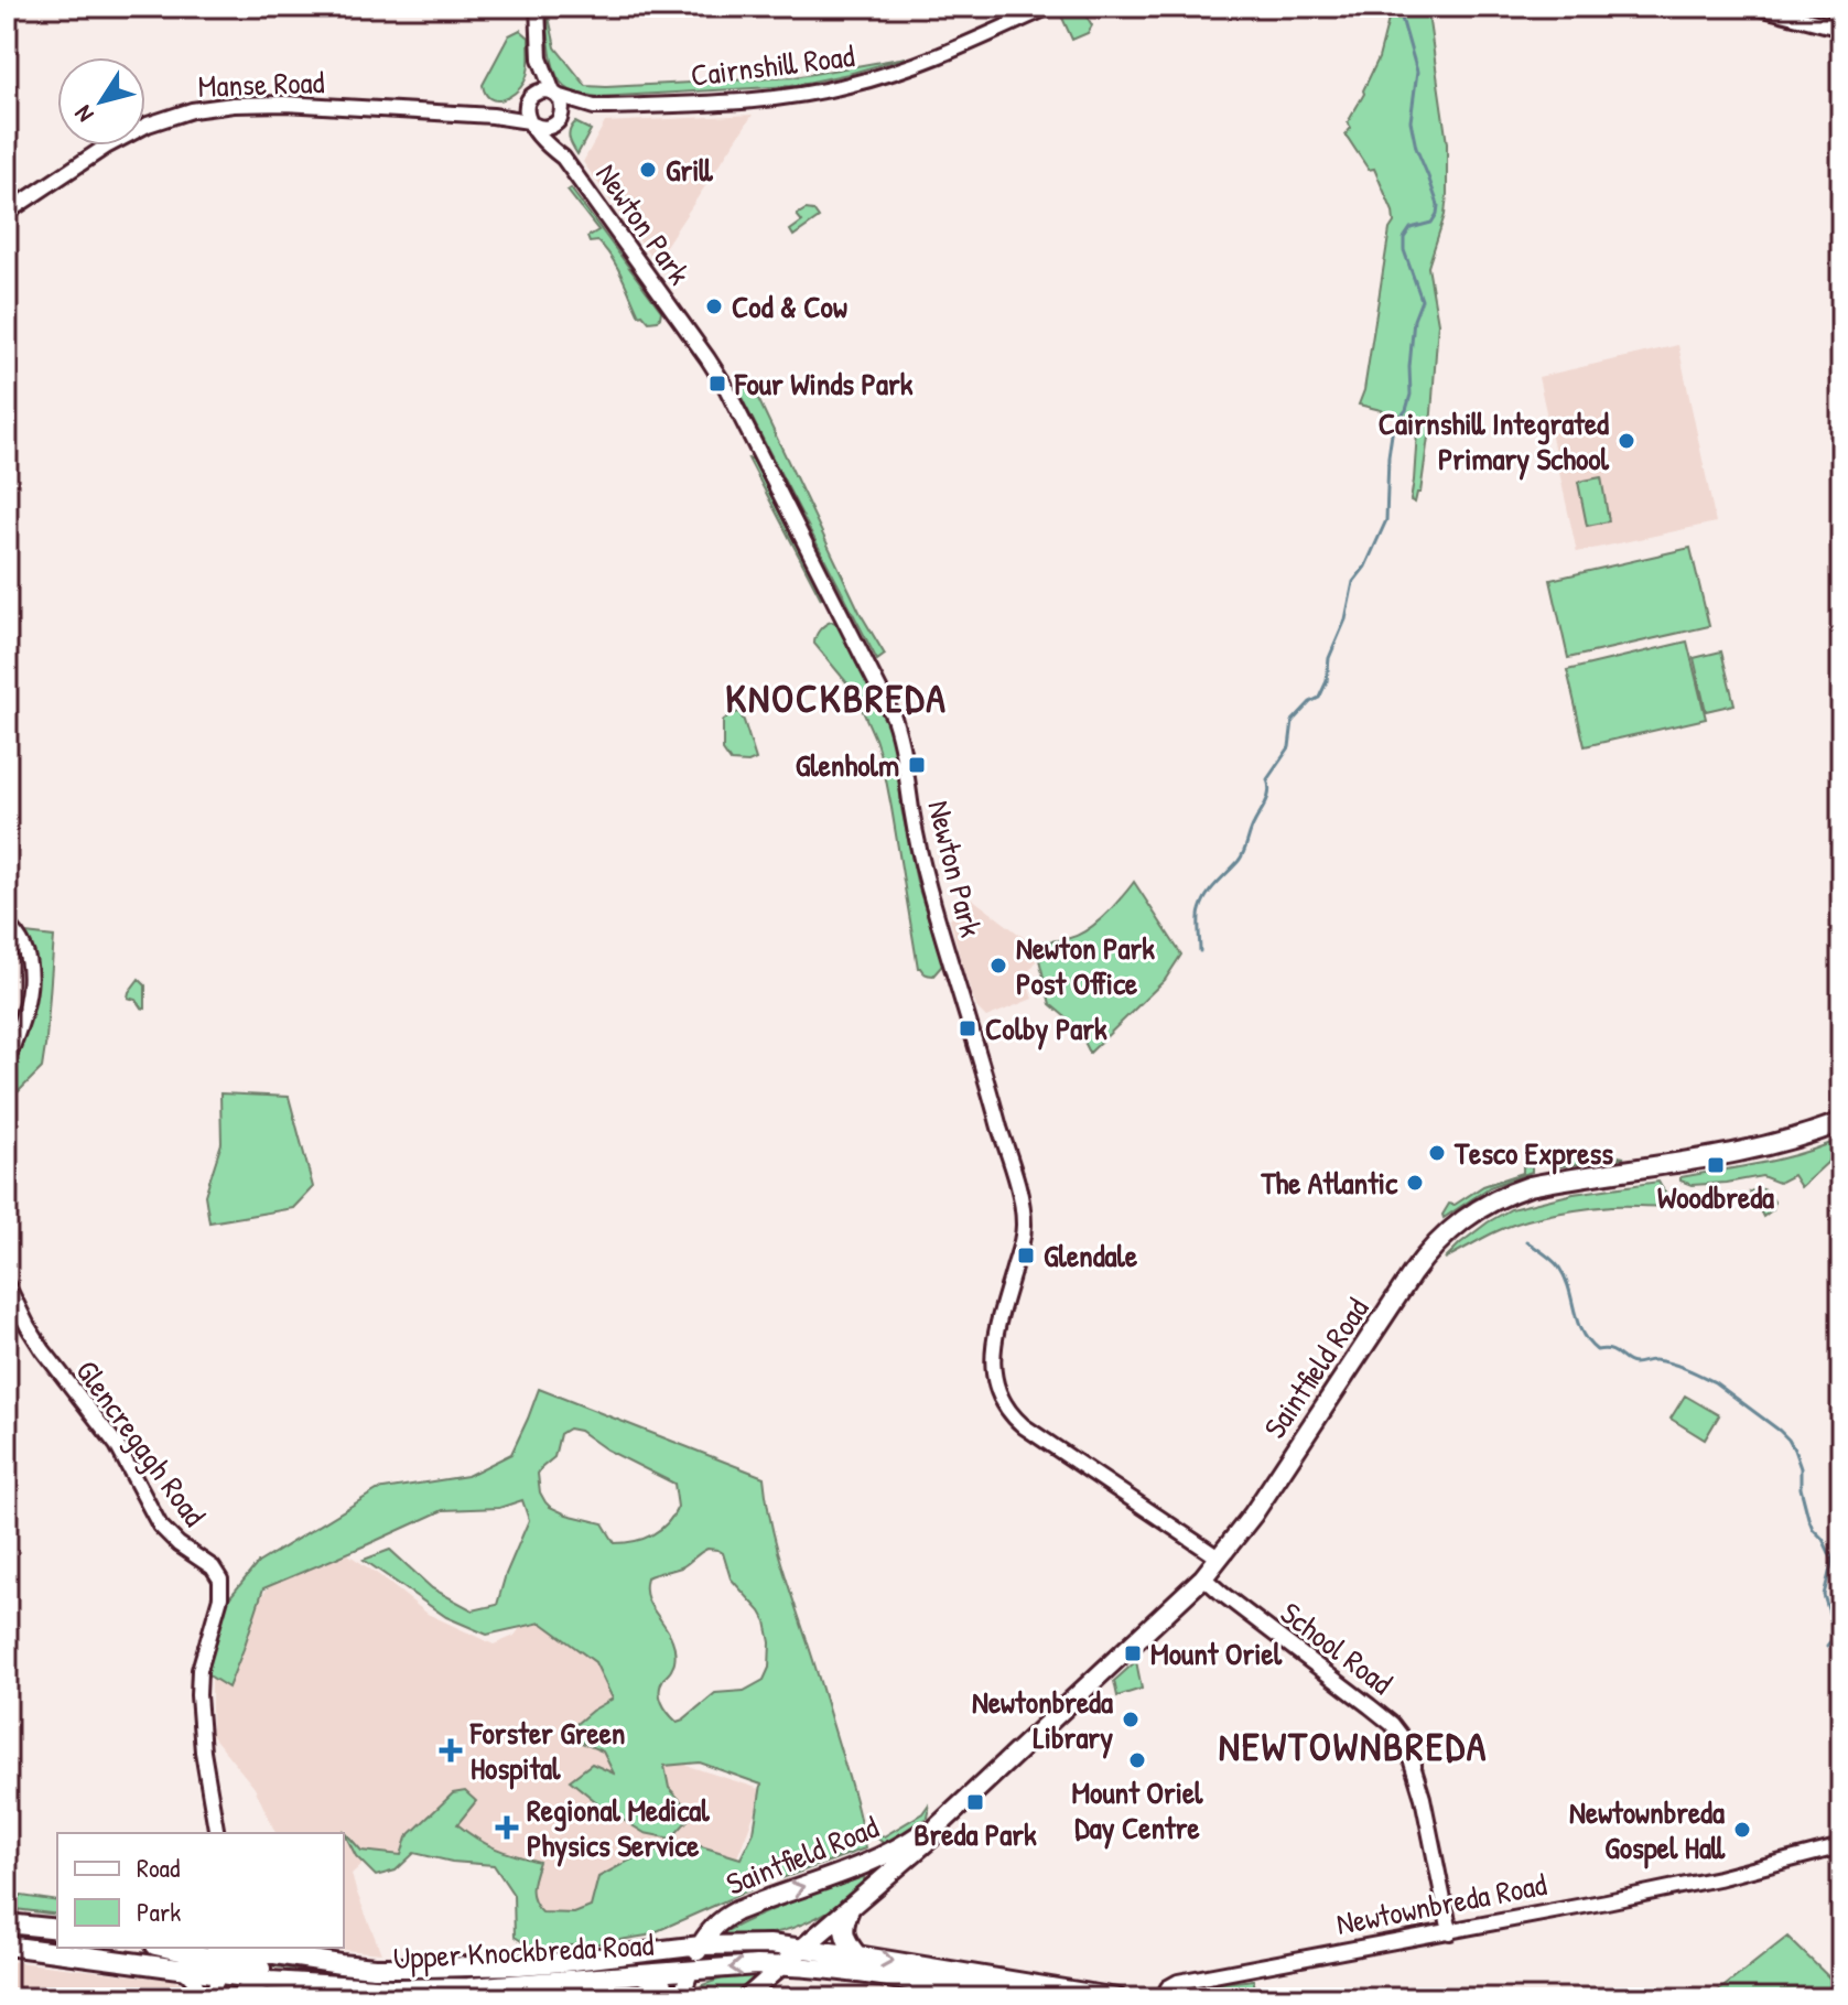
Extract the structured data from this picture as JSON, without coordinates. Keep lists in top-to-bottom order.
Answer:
{
  "streets": {
    "highway": ["Saintfield Road", "Upper Knockbreda Road"],
    "street": [
      "Cairnshill Road",
      "Manse Road",
      "Newton Park",
      "Glencregagh Road",
      "School Road",
      "Newtownbreda Road"
    ]
  },
  "crossings": [
    ["Cairnshill Road", "Manse Road"],
    ["Cairnshill Road", "Newton Park"],
    ["Manse Road", "Newton Park"],
    ["Newton Park", "Saintfield Road"],
    ["Saintfield Road", "School Road"],
    ["Saintfield Road", "Upper Knockbreda Road"],
    ["School Road", "Newtownbreda Road"]
  ],
  "districts": ["KNOCKBREDA", "NEWTOWNBREDA"],
  "places": {
    "other": [
      "Grill",
      "Cod & Cow",
      "Cairnshill Integrated Primary School",
      "Newton Park Post Office",
      "Tesco Express",
      "The Atlantic",
      "Newtonbreda Library",
      "Mount Oriel Day Centre",
      "Newtownbreda Gospel Hall"
    ],
    "transit": [
      "Four Winds Park",
      "Glenholm",
      "Colby Park",
      "Woodbreda",
      "Glendale",
      "Mount Oriel",
      "Breda Park"
    ],
    "health": ["Forster Green Hospital", "Regional Medical Physics Service"]
  },
  "legend": ["Road", "Park"],
  "north": "bottom left"
}
